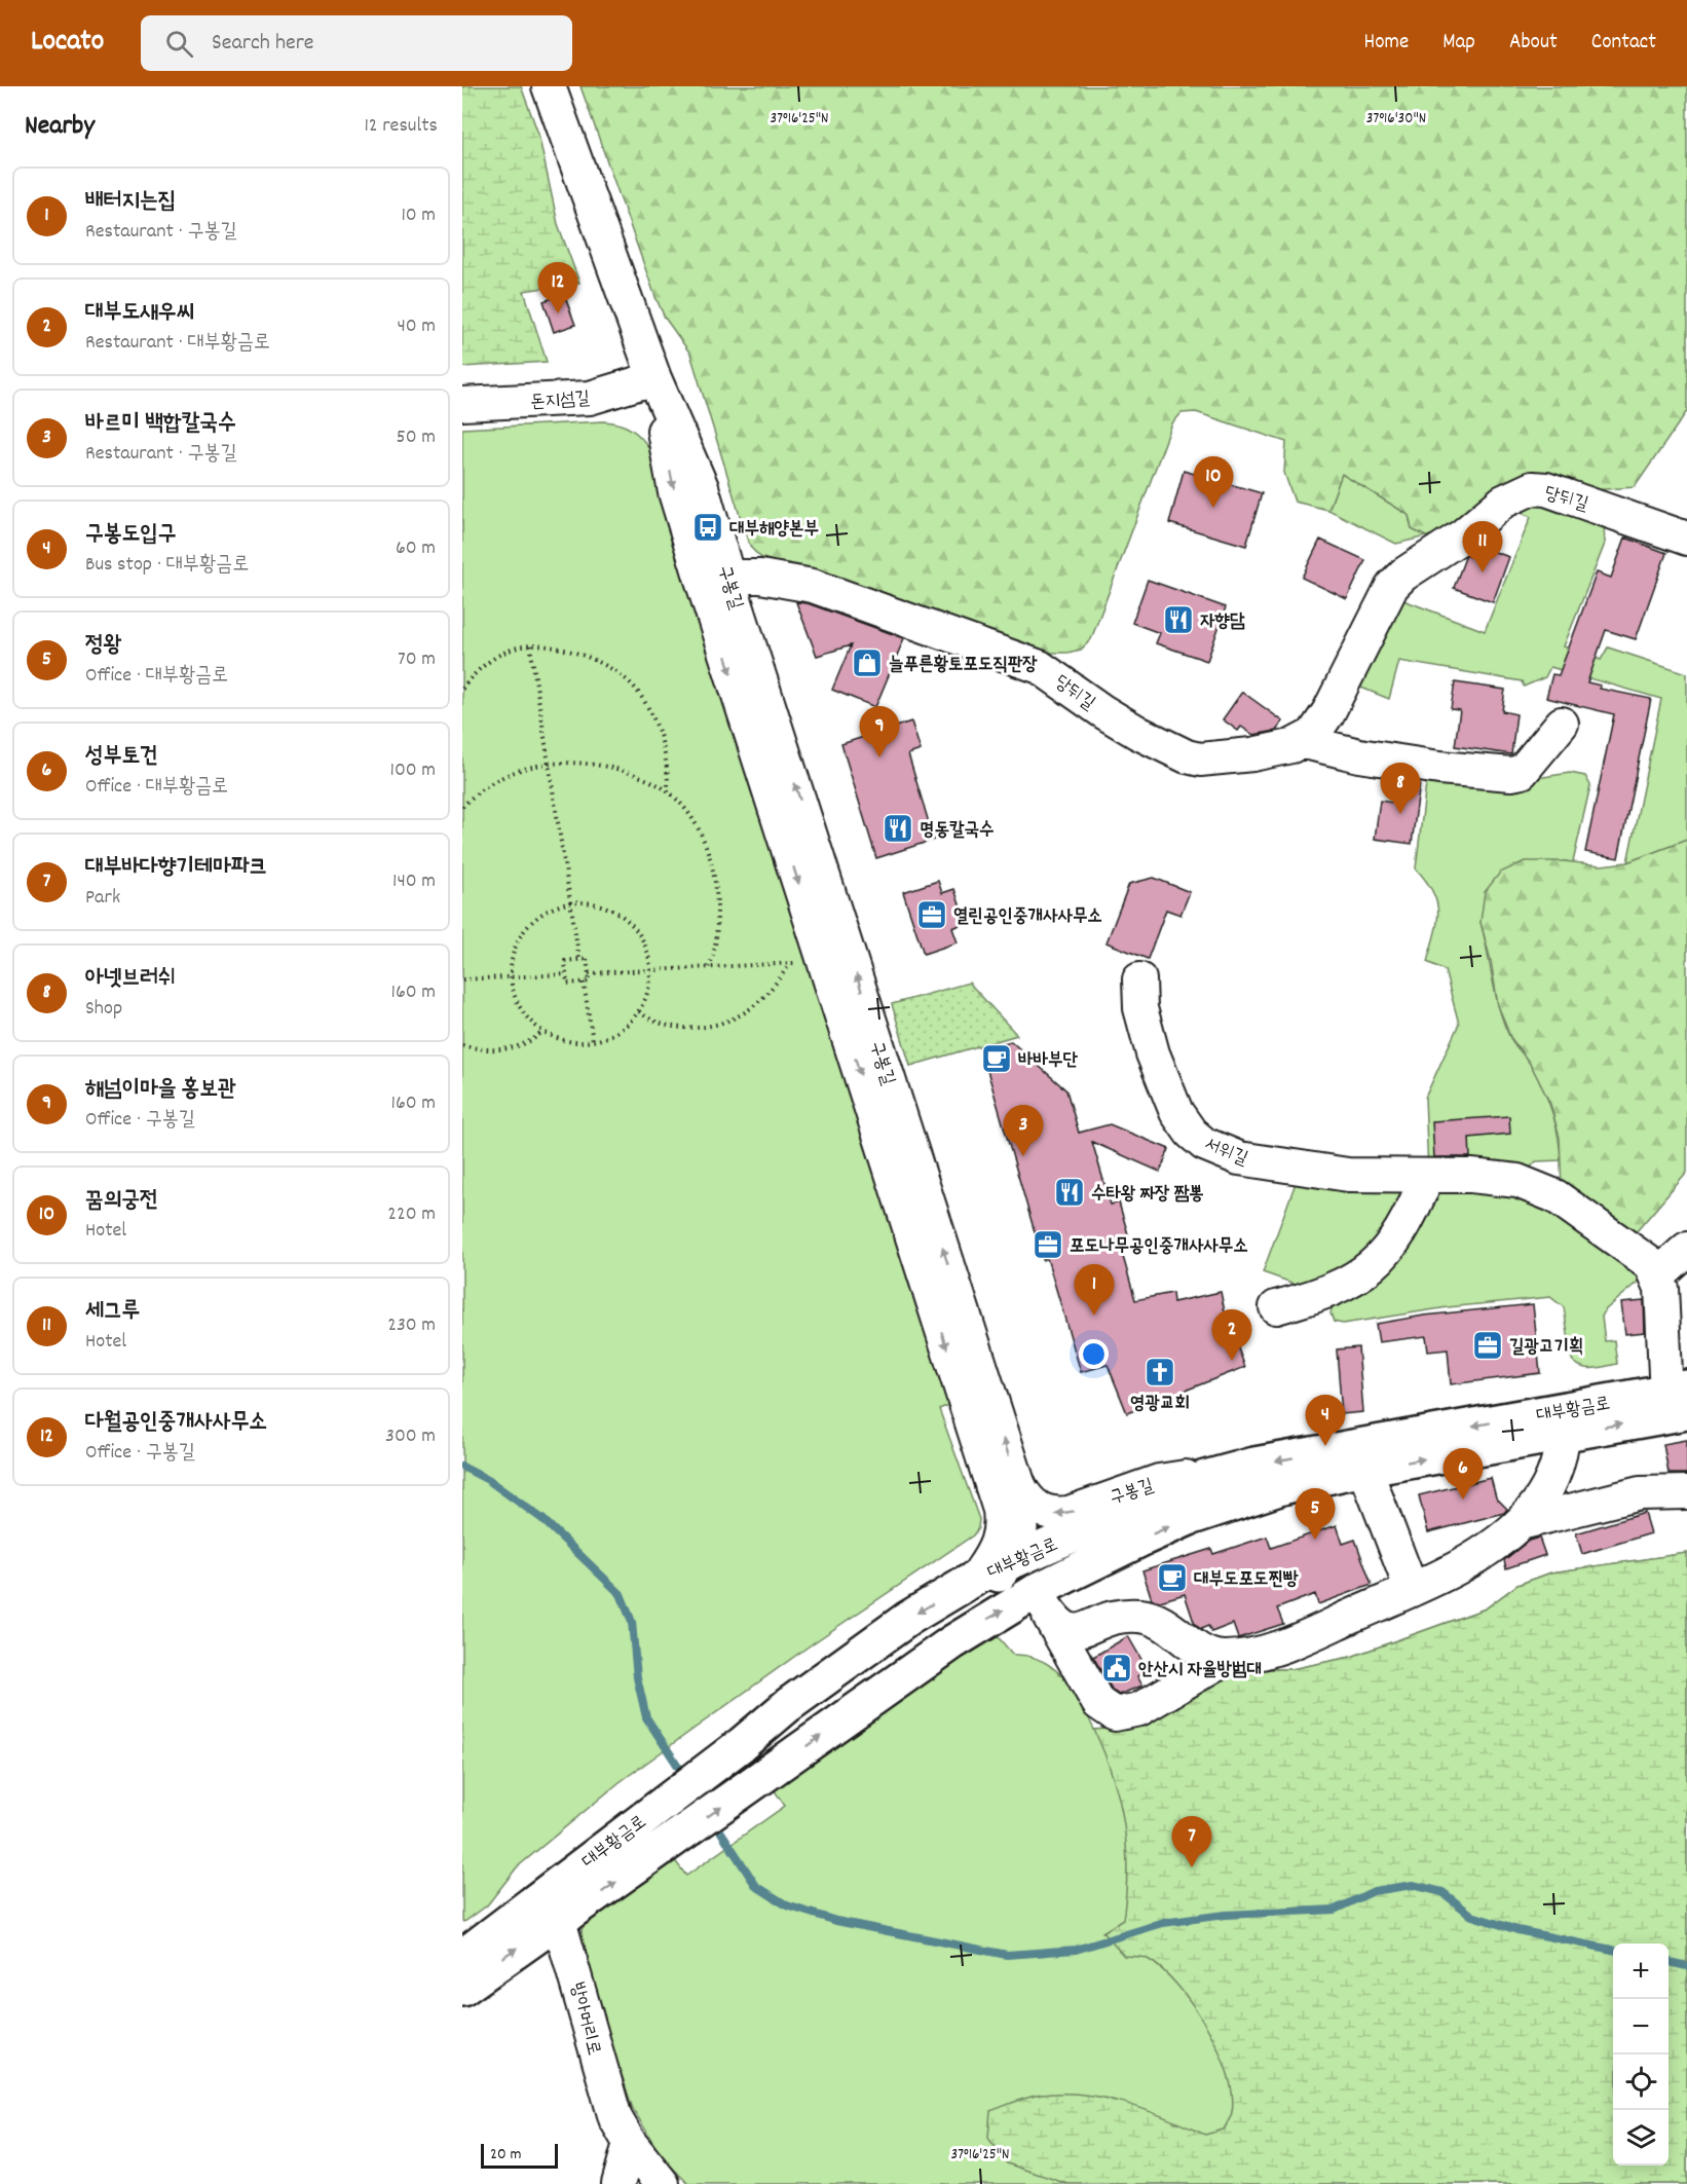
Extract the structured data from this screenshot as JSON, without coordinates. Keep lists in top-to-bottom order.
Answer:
{
  "streets": {
    "main road": ["대부황금로"],
    "street": [
      "돈지섬길",
      "당뒤길",
      "구봉길",
      "서위길",
      "방아머리로"
    ]
  },
  "crossings": [
    ["돈지섬길", "구봉길"],
    ["당뒤길", "구봉길"],
    ["구봉길", "대부황금로"],
    ["대부황금로", "방아머리로"]
  ],
  "places": {
    "bus stop": ["대부해양본부"],
    "restaurant": ["자향담", "명동칼국수", "수타왕 짜장 짬뽕"],
    "shop": ["늘푸른황토포도직판장"],
    "office": ["열린공인중개사사무소", "포도나무공인중개사사무소", "길광고기획"],
    "cafe": ["바바부단", "대부도포도찐빵"],
    "church": ["영광교회"],
    "public building": ["안산시 자율방범대"]
  },
  "scale_bar": "20 m",
  "page": {
    "header": "Locato",
    "search": "Search here",
    "nav": [
      "Home",
      "Map",
      "About",
      "Contact"
    ],
    "heading": ["Nearby", "12 results"],
    "list": [
      {
        "mark": "1",
        "name": "배터지는집",
        "note": "Restaurant · 구봉길",
        "value": "10 m"
      },
      {
        "mark": "2",
        "name": "대부도새우씨",
        "note": "Restaurant · 대부황금로",
        "value": "40 m"
      },
      {
        "mark": "3",
        "name": "바르미 백합칼국수",
        "note": "Restaurant · 구봉길",
        "value": "50 m"
      },
      {
        "mark": "4",
        "name": "구봉도입구",
        "note": "Bus stop · 대부황금로",
        "value": "60 m"
      },
      {
        "mark": "5",
        "name": "정왕",
        "note": "Office · 대부황금로",
        "value": "70 m"
      },
      {
        "mark": "6",
        "name": "성부토건",
        "note": "Office · 대부황금로",
        "value": "100 m"
      },
      {
        "mark": "7",
        "name": "대부바다향기테마파크",
        "note": "Park",
        "value": "140 m"
      },
      {
        "mark": "8",
        "name": "아넷브러쉬",
        "note": "Shop",
        "value": "160 m"
      },
      {
        "mark": "9",
        "name": "해넘이마을 홍보관",
        "note": "Office · 구봉길",
        "value": "160 m"
      },
      {
        "mark": "10",
        "name": "꿈의궁전",
        "note": "Hotel",
        "value": "220 m"
      },
      {
        "mark": "11",
        "name": "세그루",
        "note": "Hotel",
        "value": "230 m"
      },
      {
        "mark": "12",
        "name": "다월공인중개사사무소",
        "note": "Office · 구봉길",
        "value": "300 m"
      }
    ],
    "pins": [
      "12",
      "10",
      "11",
      "9",
      "8",
      "3",
      "1",
      "2",
      "4",
      "6",
      "5",
      "7"
    ],
    "map_buttons": ["+", "−"],
    "scale": "20 m"
  },
  "coordinates": ["37°16'25\"N", "37°16'30\"N"]
}
